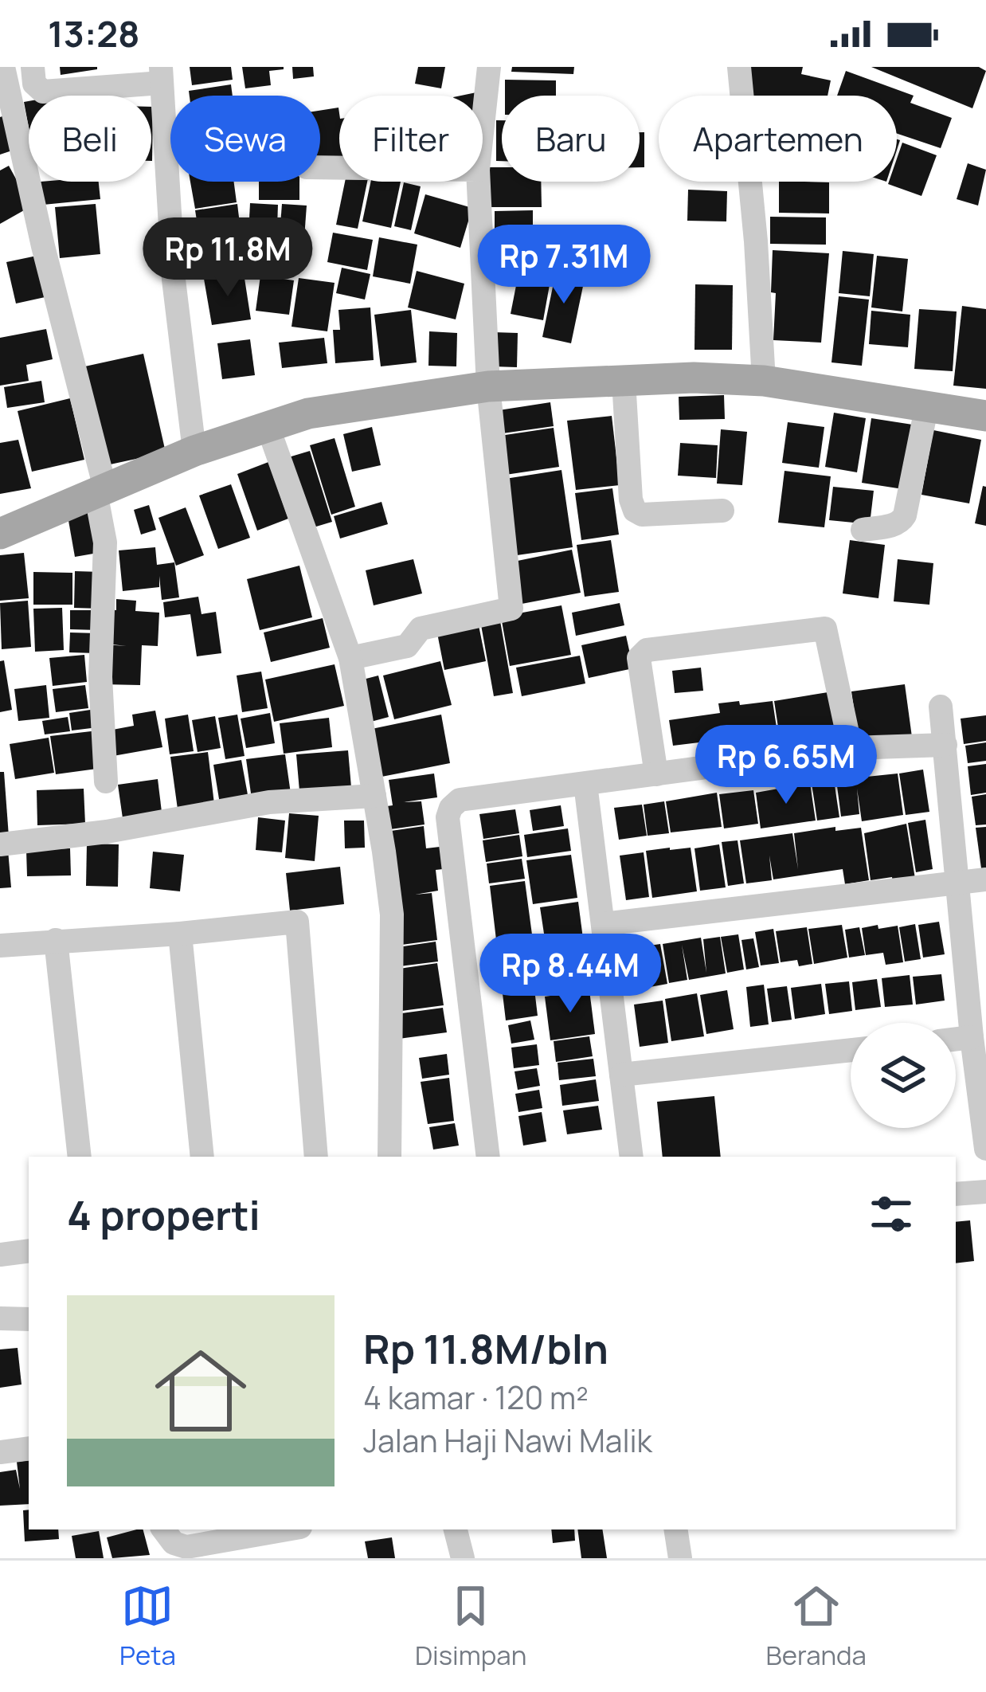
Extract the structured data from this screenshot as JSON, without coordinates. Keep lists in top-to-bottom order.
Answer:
{
  "page": {
    "status": "13:28",
    "chip": [
      "Beli",
      "Sewa",
      "Filter",
      "Baru",
      "Apartemen"
    ],
    "price": [
      "Rp 11.8M",
      "Rp 7.31M",
      "Rp 6.65M",
      "Rp 8.44M"
    ],
    "heading": "4 properti",
    "list": [
      {
        "name": "Rp 11.8M/bln",
        "note": "4 kamar · 120 m² · Jalan Haji Nawi Malik"
      }
    ],
    "tabs": ["Peta", "Disimpan", "Beranda"]
  }
}
